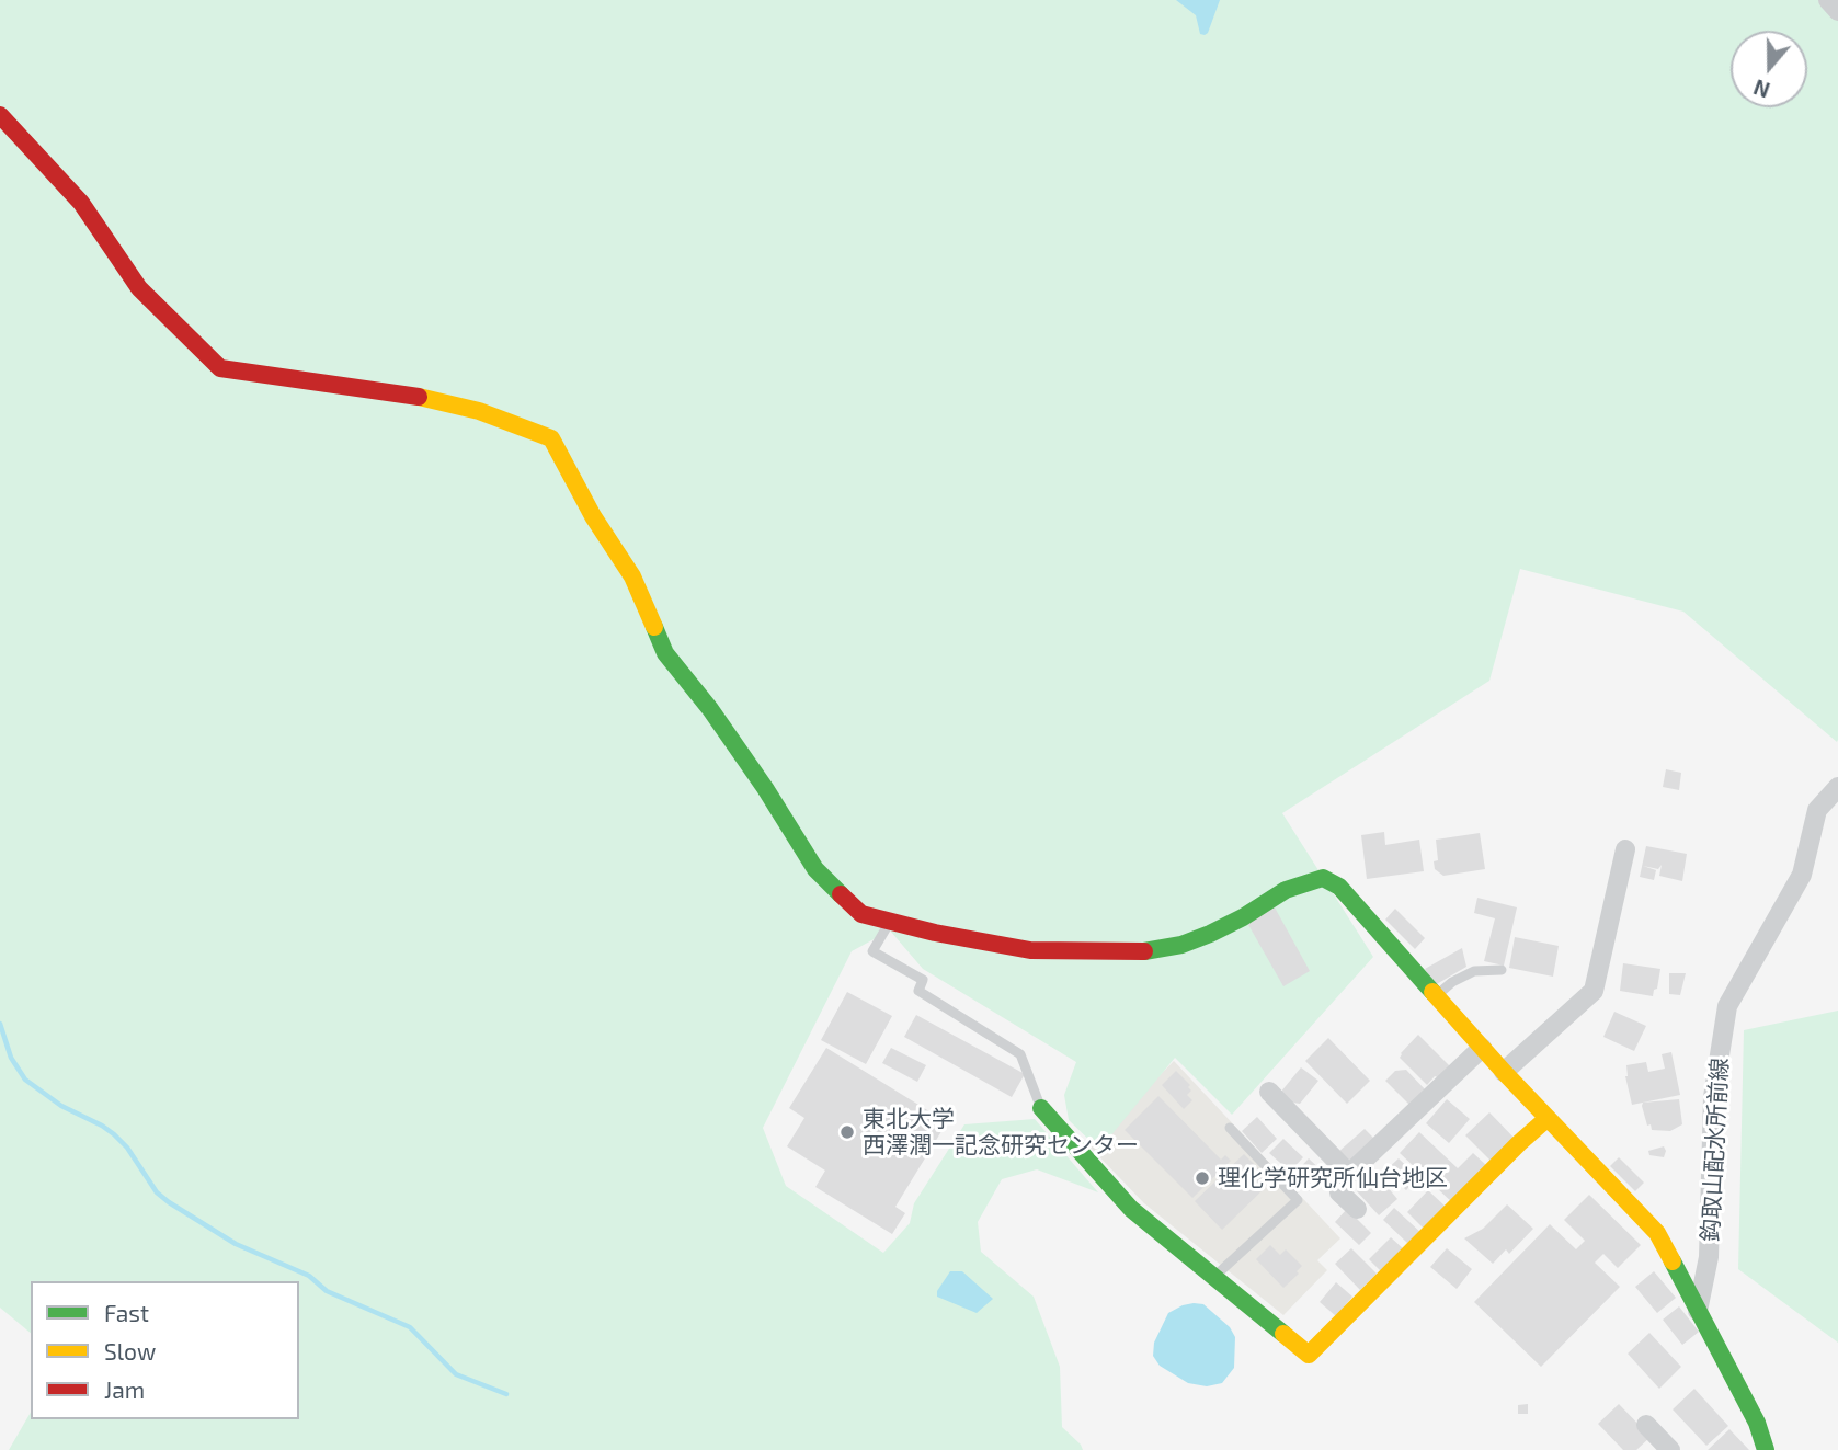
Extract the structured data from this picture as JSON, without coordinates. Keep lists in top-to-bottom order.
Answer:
{
  "streets": {
    "street": ["鈎取山配水所前線"]
  },
  "places": ["東北大学 西澤潤一記念研究センター", "理化学研究所仙台地区"],
  "legend": ["Fast", "Slow", "Jam"],
  "north": "bottom"
}
